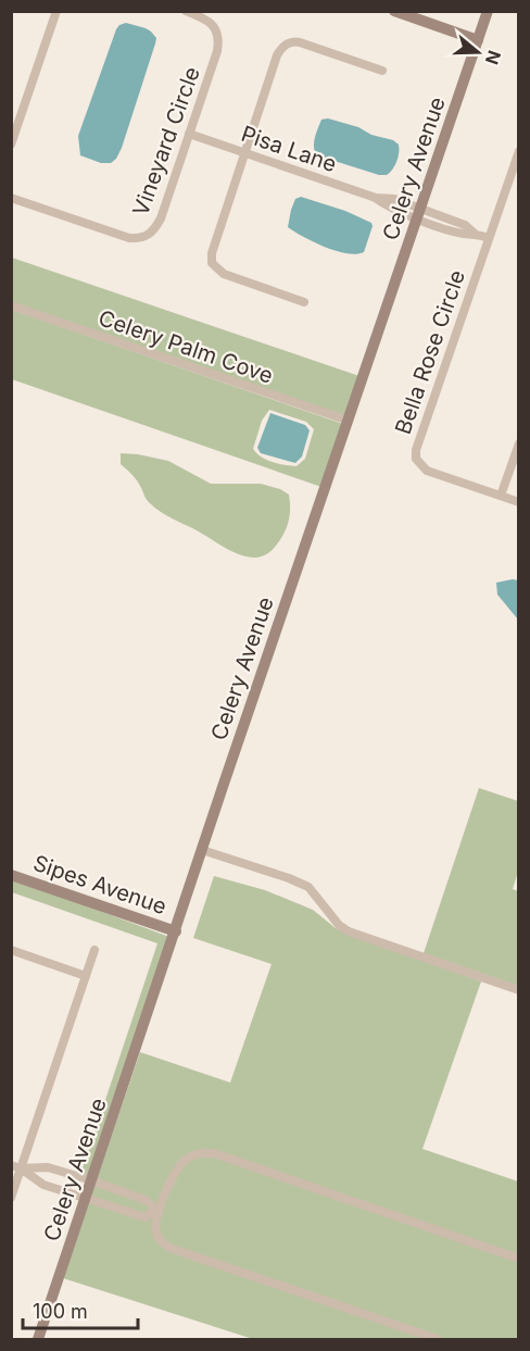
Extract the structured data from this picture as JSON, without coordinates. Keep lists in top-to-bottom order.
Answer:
{
  "streets": {
    "main road": ["Celery Avenue", "Sipes Avenue"],
    "street": [
      "Vineyard Circle",
      "Pisa Lane",
      "Celery Palm Cove",
      "Bella Rose Circle"
    ]
  },
  "crossings": [
    ["Vineyard Circle", "Pisa Lane"],
    ["Pisa Lane", "Celery Avenue"],
    ["Pisa Lane", "Bella Rose Circle"],
    ["Celery Avenue", "Celery Palm Cove"],
    ["Celery Avenue", "Sipes Avenue"]
  ],
  "scale_bar": "100 m",
  "north": "right"
}
